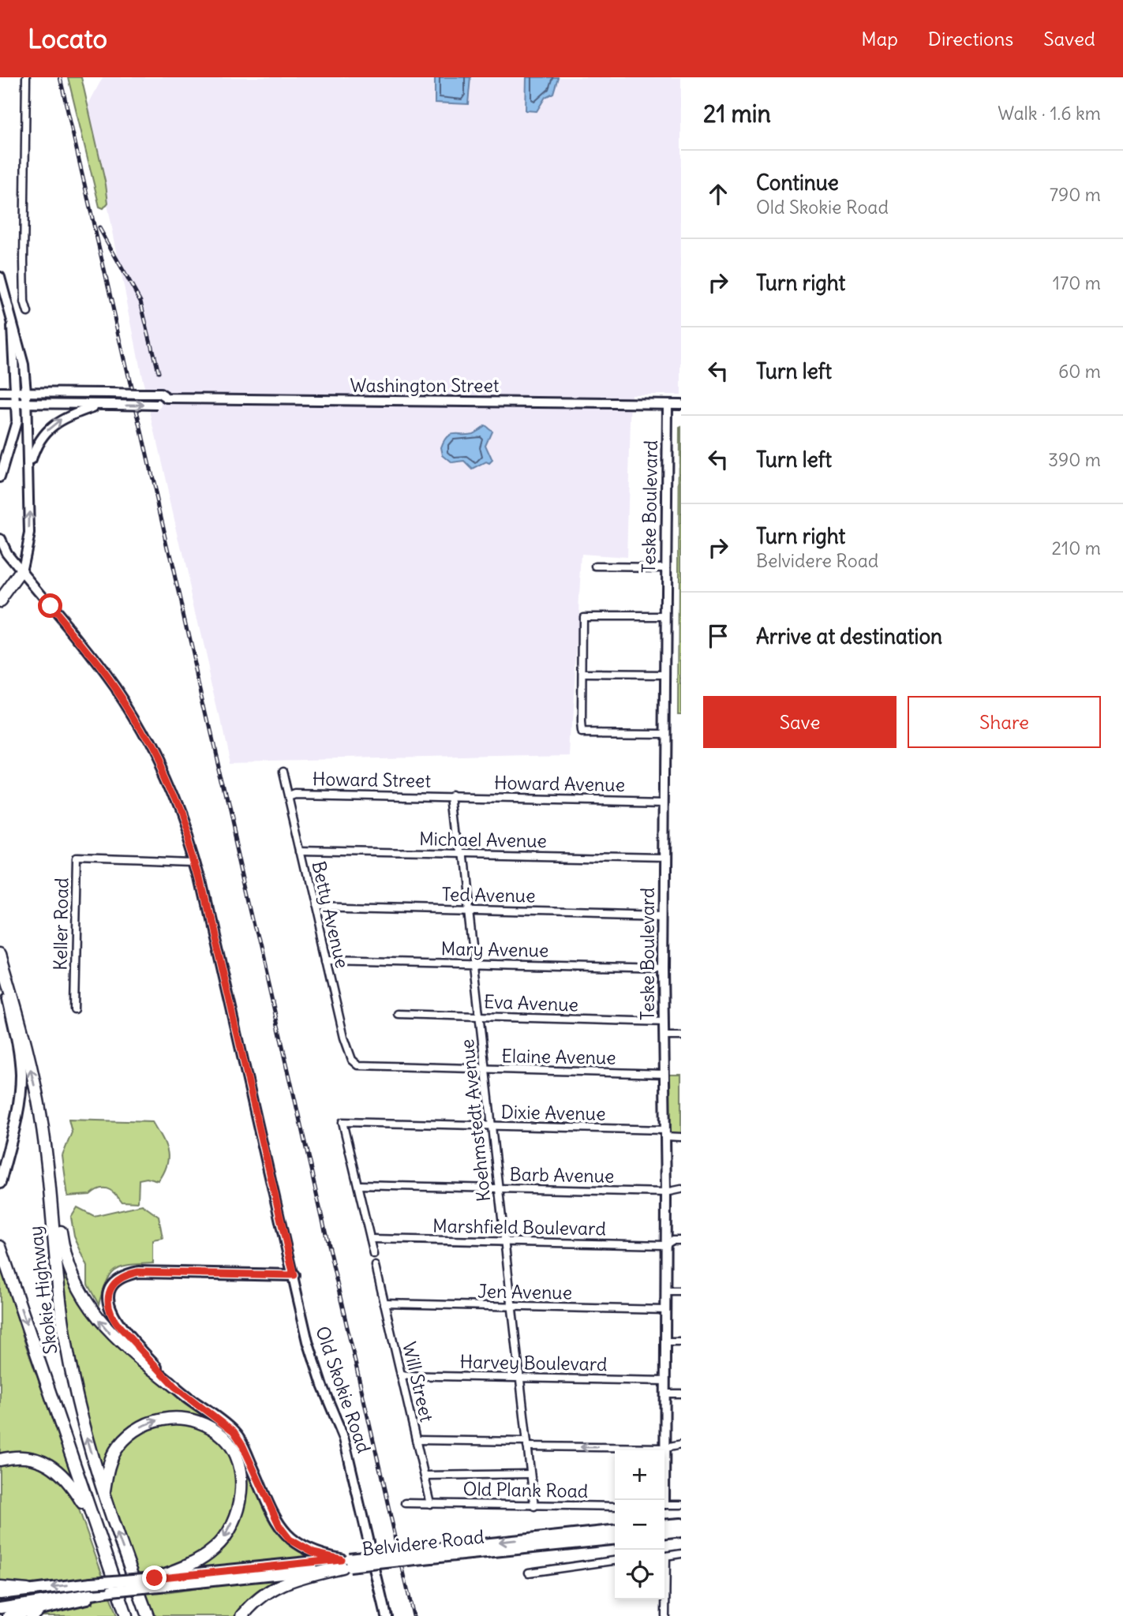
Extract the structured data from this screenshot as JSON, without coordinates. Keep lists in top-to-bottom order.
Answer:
{
  "streets": {
    "highway": ["Skokie Highway"],
    "main road": ["Belvidere Road"],
    "street": [
      "Washington Street",
      "Teske Boulevard",
      "Howard Street",
      "Howard Avenue",
      "Michael Avenue",
      "Ted Avenue",
      "Betty Avenue",
      "Keller Road",
      "Mary Avenue",
      "Eva Avenue",
      "Elaine Avenue",
      "Dixie Avenue",
      "Koehmstedt Avenue",
      "Barb Avenue",
      "Marshfield Boulevard",
      "Jen Avenue",
      "Harvey Boulevard",
      "Will Street",
      "Old Skokie Road",
      "Old Plank Road"
    ]
  },
  "crossings": [
    ["Washington Street", "Teske Boulevard"],
    ["Teske Boulevard", "Howard Avenue"],
    ["Teske Boulevard", "Michael Avenue"],
    ["Teske Boulevard", "Ted Avenue"],
    ["Teske Boulevard", "Mary Avenue"],
    ["Teske Boulevard", "Eva Avenue"],
    ["Teske Boulevard", "Elaine Avenue"],
    ["Teske Boulevard", "Dixie Avenue"],
    ["Teske Boulevard", "Barb Avenue"],
    ["Teske Boulevard", "Marshfield Boulevard"],
    ["Teske Boulevard", "Jen Avenue"],
    ["Teske Boulevard", "Harvey Boulevard"],
    ["Howard Street", "Howard Avenue"],
    ["Howard Street", "Betty Avenue"],
    ["Howard Street", "Koehmstedt Avenue"],
    ["Howard Avenue", "Koehmstedt Avenue"],
    ["Michael Avenue", "Betty Avenue"],
    ["Michael Avenue", "Koehmstedt Avenue"],
    ["Ted Avenue", "Betty Avenue"],
    ["Ted Avenue", "Koehmstedt Avenue"],
    ["Betty Avenue", "Mary Avenue"],
    ["Betty Avenue", "Elaine Avenue"],
    ["Keller Road", "Old Skokie Road"],
    ["Mary Avenue", "Koehmstedt Avenue"],
    ["Eva Avenue", "Koehmstedt Avenue"],
    ["Elaine Avenue", "Koehmstedt Avenue"],
    ["Dixie Avenue", "Koehmstedt Avenue"],
    ["Dixie Avenue", "Barb Avenue"],
    ["Koehmstedt Avenue", "Barb Avenue"],
    ["Koehmstedt Avenue", "Marshfield Boulevard"],
    ["Koehmstedt Avenue", "Jen Avenue"],
    ["Koehmstedt Avenue", "Harvey Boulevard"],
    ["Koehmstedt Avenue", "Old Plank Road"],
    ["Jen Avenue", "Will Street"],
    ["Harvey Boulevard", "Will Street"],
    ["Will Street", "Old Plank Road"]
  ],
  "page": {
    "header": "Locato",
    "nav": ["Map", "Directions", "Saved"],
    "heading": ["21 min", "Walk · 1.6 km"],
    "list": [
      ["Continue", "Old Skokie Road", "790 m"],
      ["Turn right", "170 m"],
      ["Turn left", "60 m"],
      ["Turn left", "390 m"],
      ["Turn right", "Belvidere Road", "210 m"],
      "Arrive at destination"
    ],
    "buttons": ["Save", "Share"],
    "map_buttons": ["+", "−"]
  }
}
